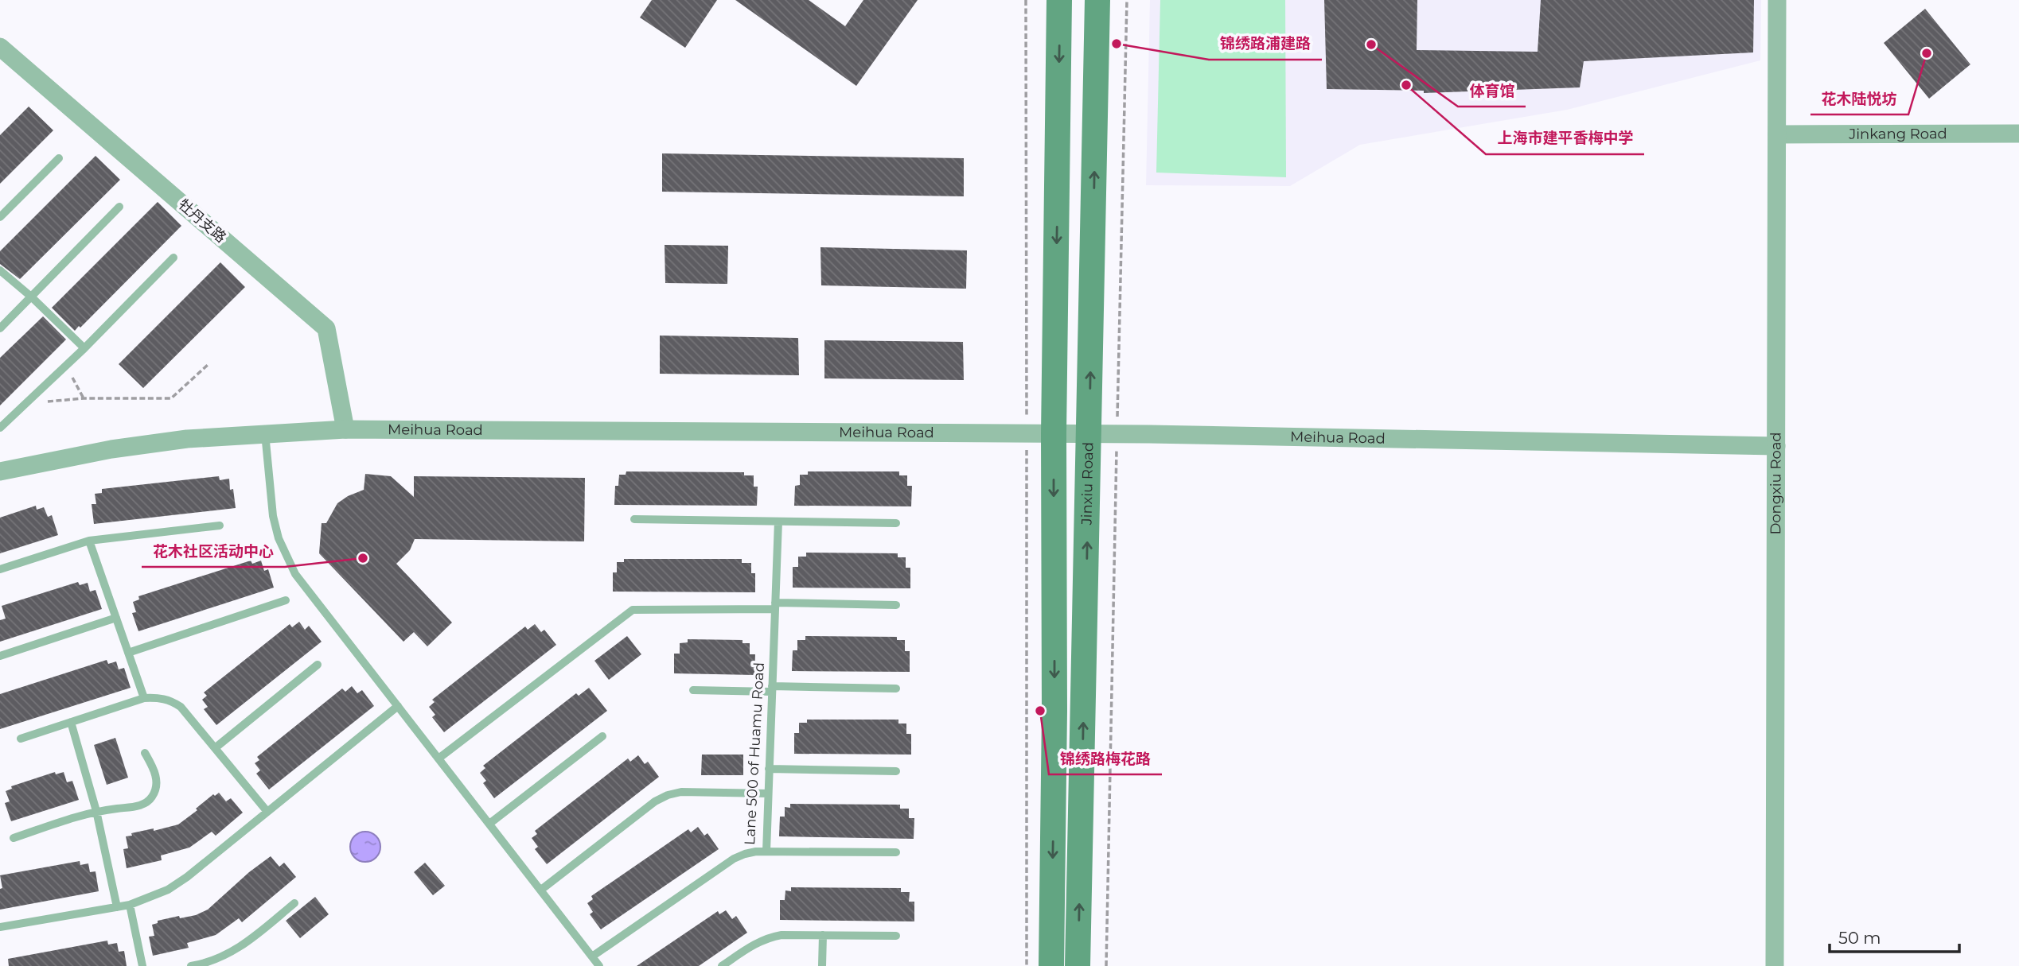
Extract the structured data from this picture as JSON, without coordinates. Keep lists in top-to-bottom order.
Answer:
{
  "streets": {
    "main road": ["Jinxiu Road"],
    "street": [
      "Jinkang Road",
      "牡丹支路",
      "Meihua Road",
      "Dongxiu Road"
    ],
    "lane": ["Lane 500 of Huamu Road"]
  },
  "crossings": [
    ["Jinkang Road", "Dongxiu Road"],
    ["牡丹支路", "Meihua Road"],
    ["Meihua Road", "Jinxiu Road"],
    ["Meihua Road", "Dongxiu Road"]
  ],
  "places": [
    "锦绣路浦建路",
    "体育馆",
    "花木陆悦坊",
    "上海市建平香梅中学",
    "花木社区活动中心",
    "锦绣路梅花路"
  ],
  "scale_bar": "50 m"
}
